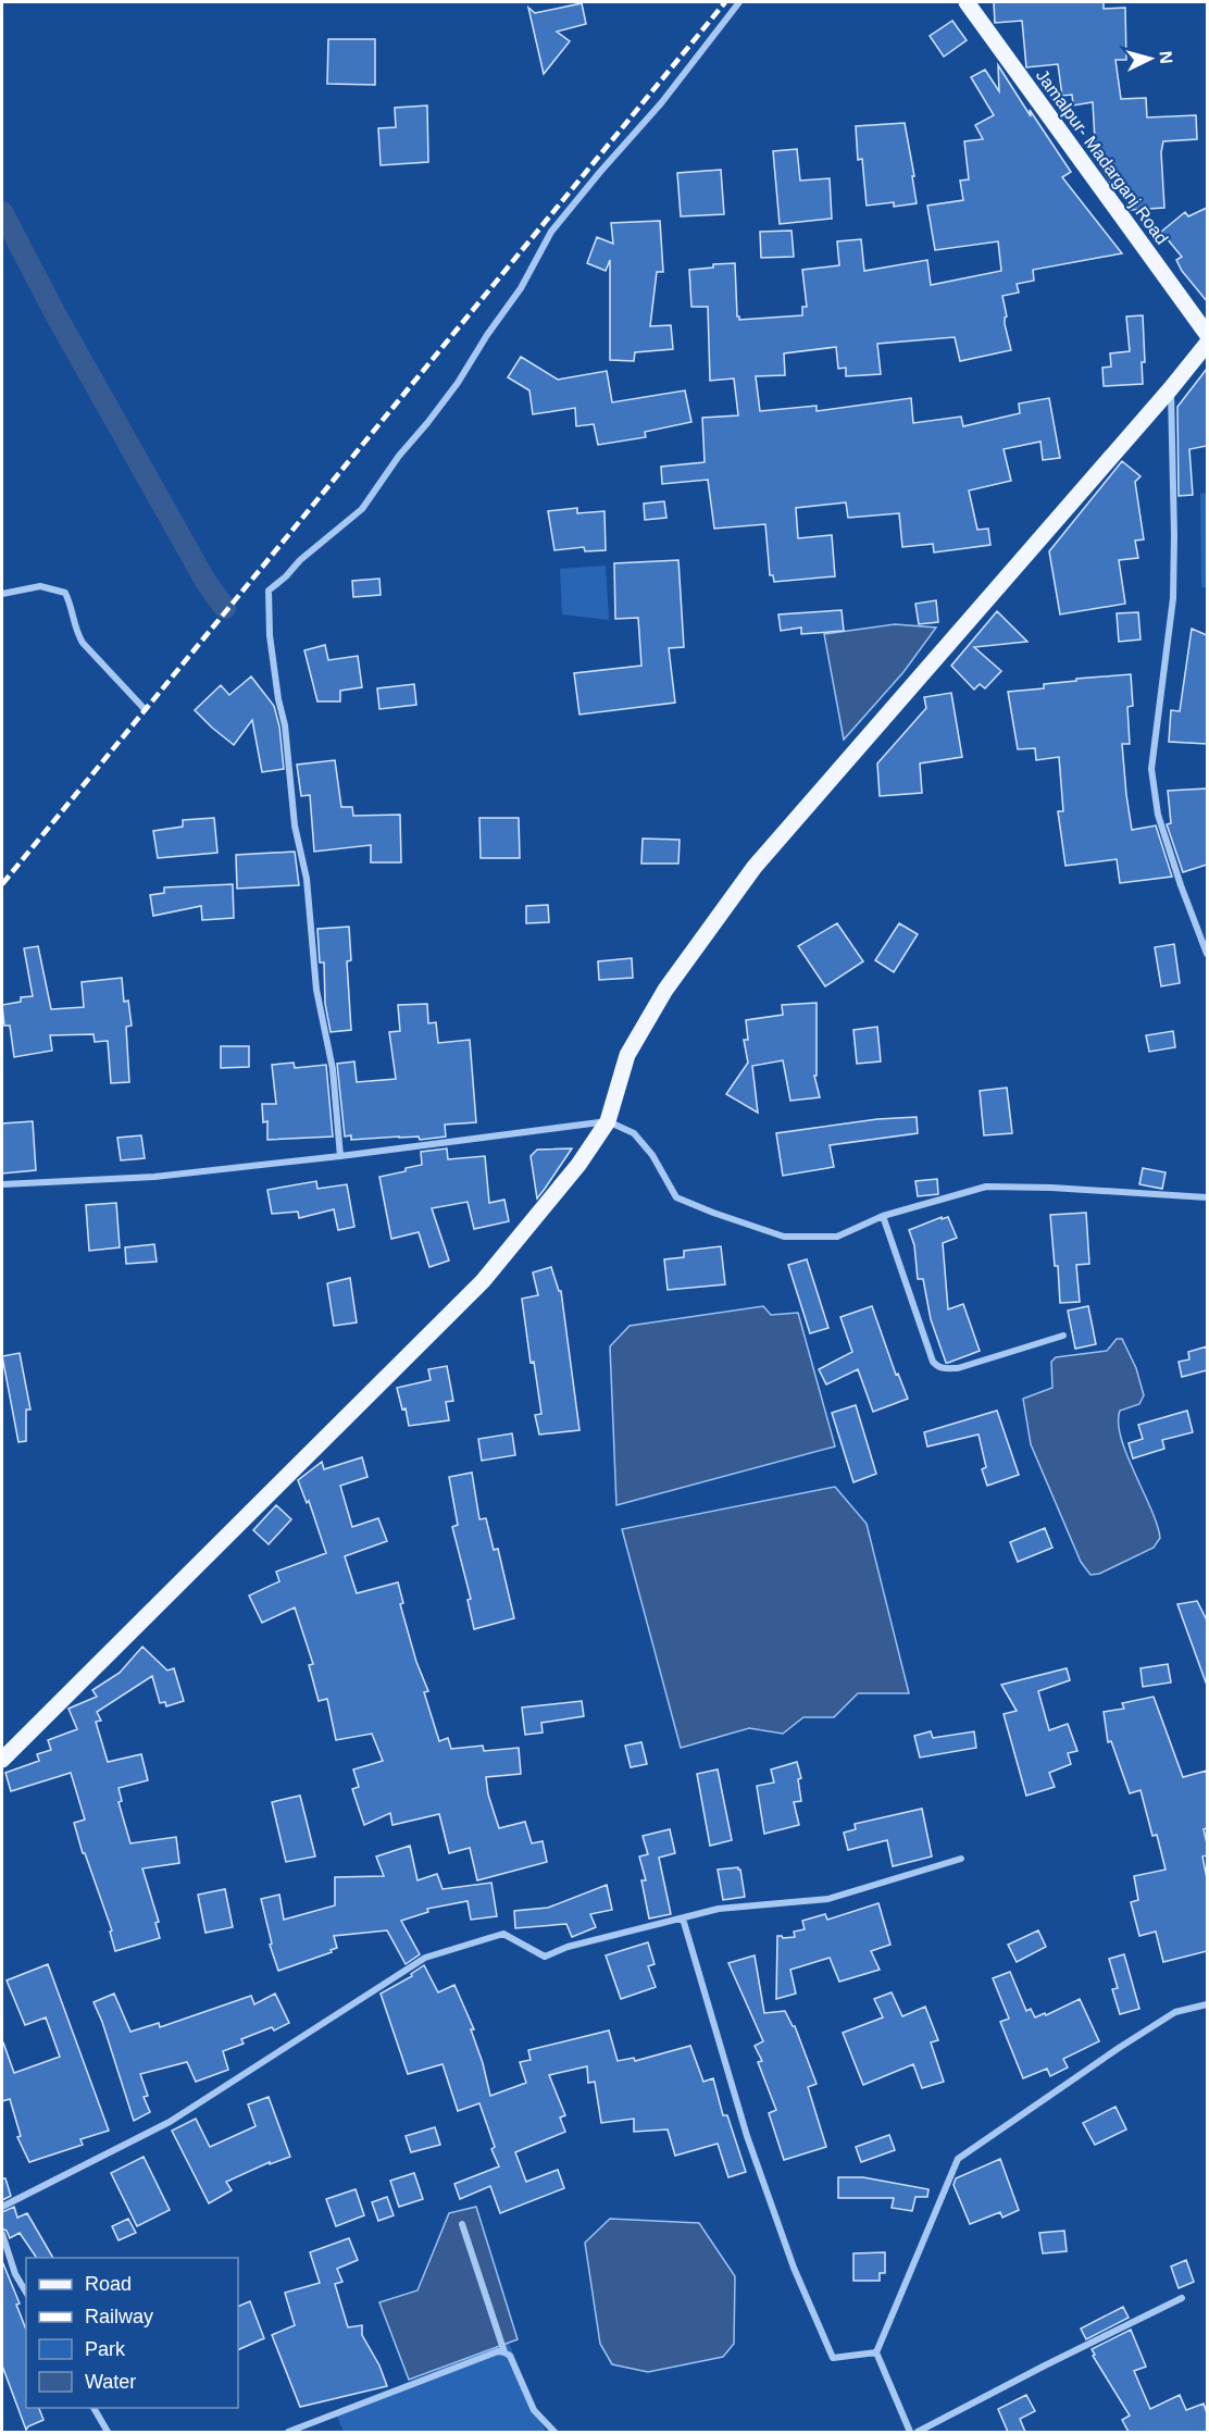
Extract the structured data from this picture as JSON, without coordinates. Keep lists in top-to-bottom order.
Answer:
{
  "streets": {
    "main road": ["Jamalpur- Madarganj Road"]
  },
  "legend": [
    "Road",
    "Railway",
    "Park",
    "Water"
  ],
  "north": "right"
}
